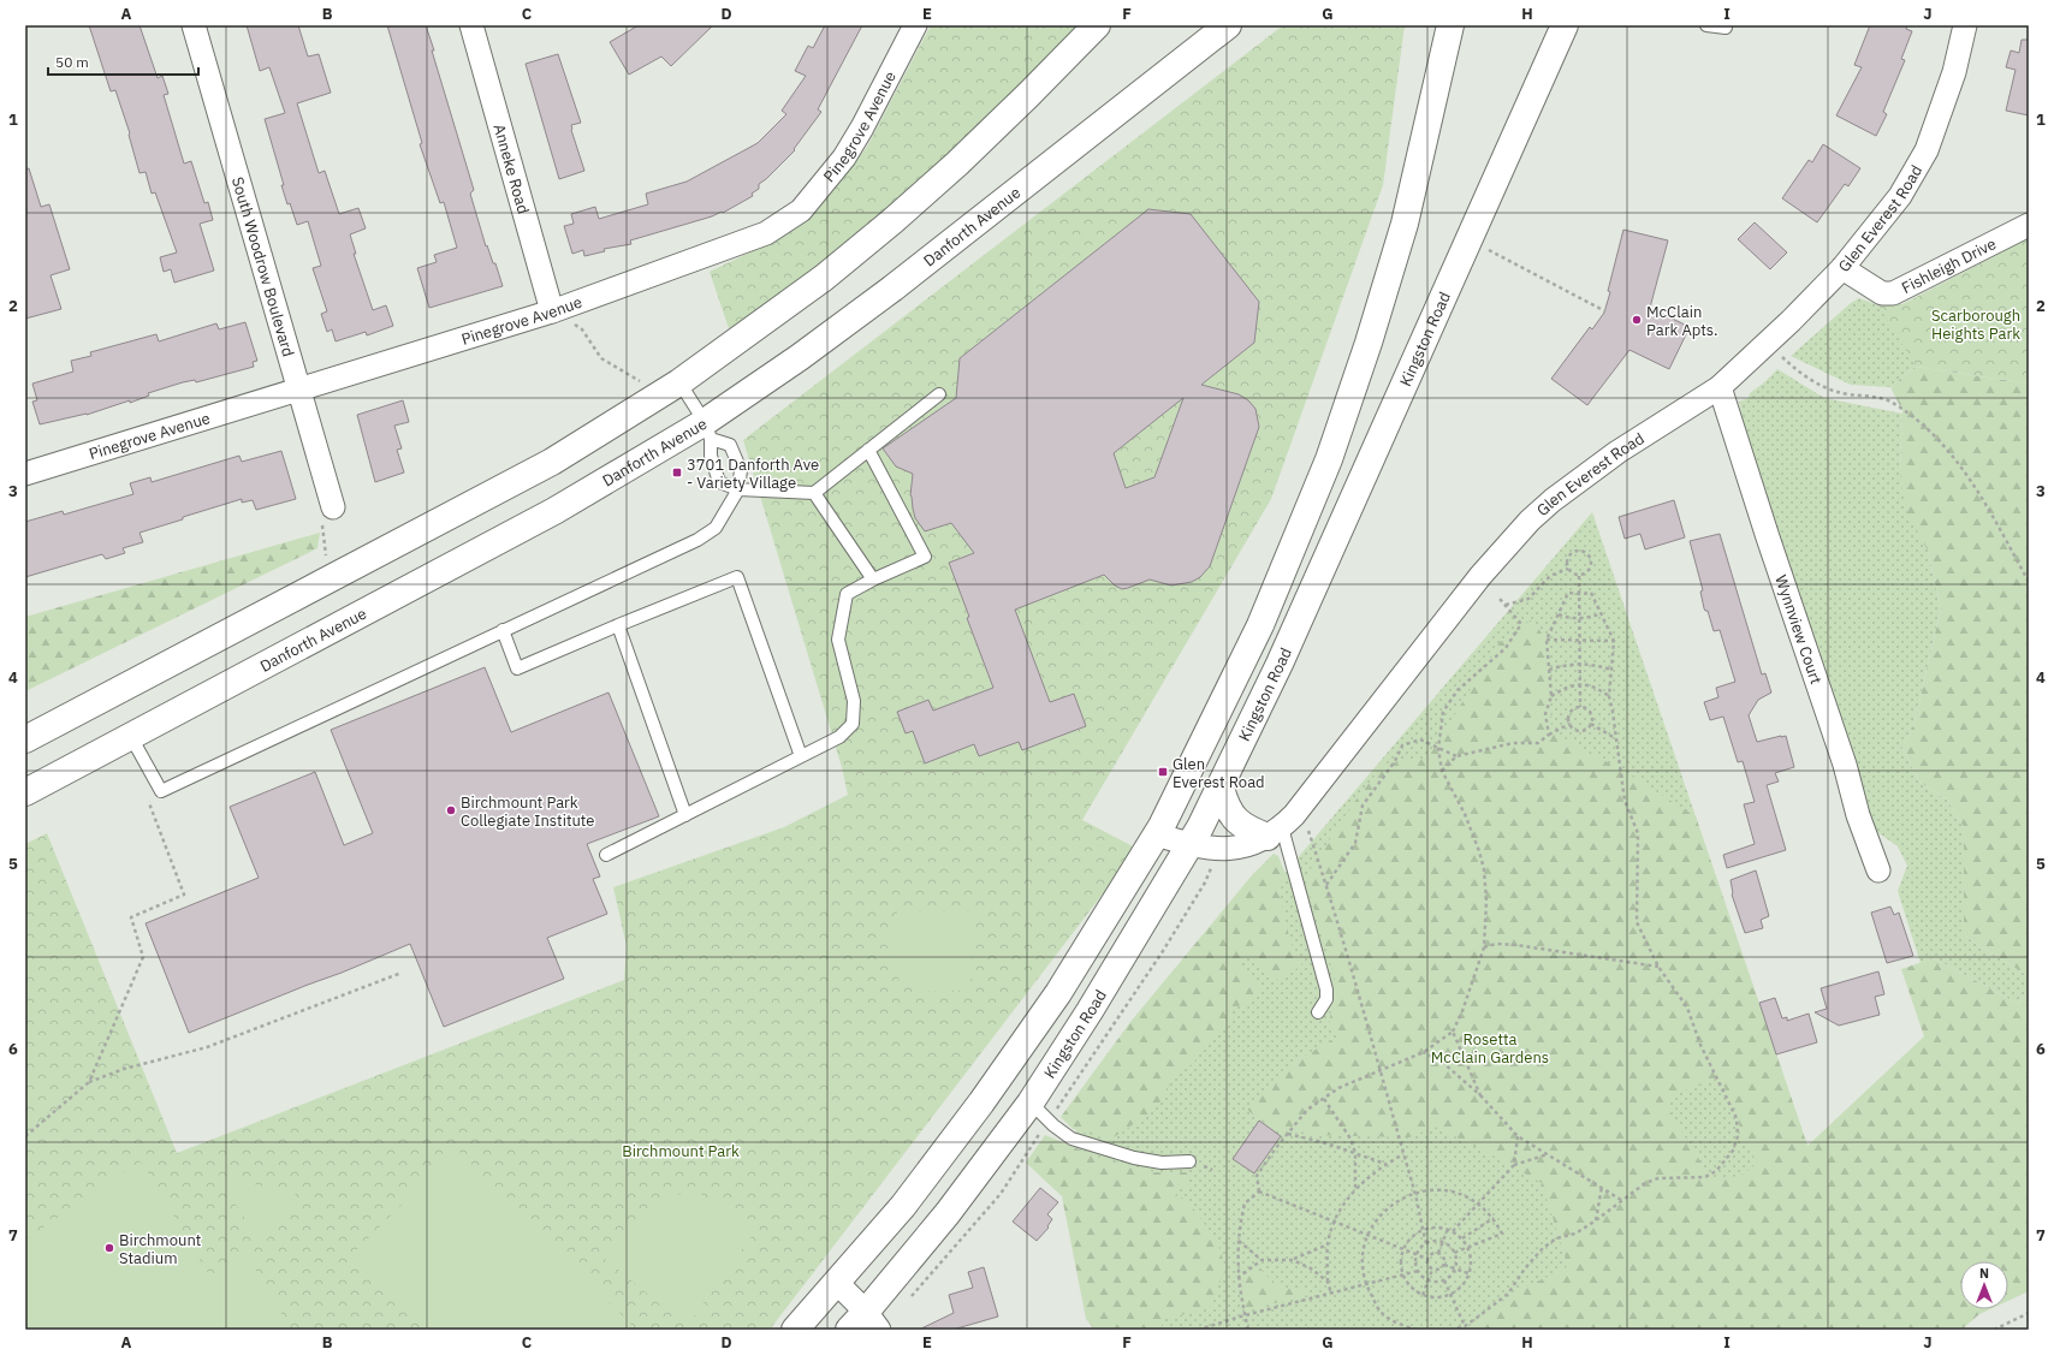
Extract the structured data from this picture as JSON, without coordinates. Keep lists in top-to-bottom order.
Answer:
{
  "streets": {
    "main road": ["Danforth Avenue", "Kingston Road"],
    "street": [
      "Pinegrove Avenue",
      "Anneke Road",
      "Glen Everest Road",
      "South Woodrow Boulevard",
      "Fishleigh Drive",
      "Wynnview Court"
    ]
  },
  "crossings": [
    ["Pinegrove Avenue", "Anneke Road"],
    ["Pinegrove Avenue", "South Woodrow Boulevard"],
    ["Glen Everest Road", "Fishleigh Drive"],
    ["Glen Everest Road", "Kingston Road"],
    ["Glen Everest Road", "Wynnview Court"]
  ],
  "parks": ["Scarborough Heights Park", "Rosetta McClain Gardens", "Birchmount Park"],
  "places": {
    "other": ["McClain Park Apts.", "Birchmount Park Collegiate Institute", "Birchmount Stadium"],
    "transit": ["3701 Danforth Ave - Variety Village", "Glen Everest Road"]
  },
  "scale_bar": "50 m",
  "north": "top",
  "grid": {
    "columns": [
      "A",
      "B",
      "C",
      "D",
      "E",
      "F",
      "G",
      "H",
      "I",
      "J"
    ],
    "rows": [
      "1",
      "2",
      "3",
      "4",
      "5",
      "6",
      "7"
    ]
  }
}
